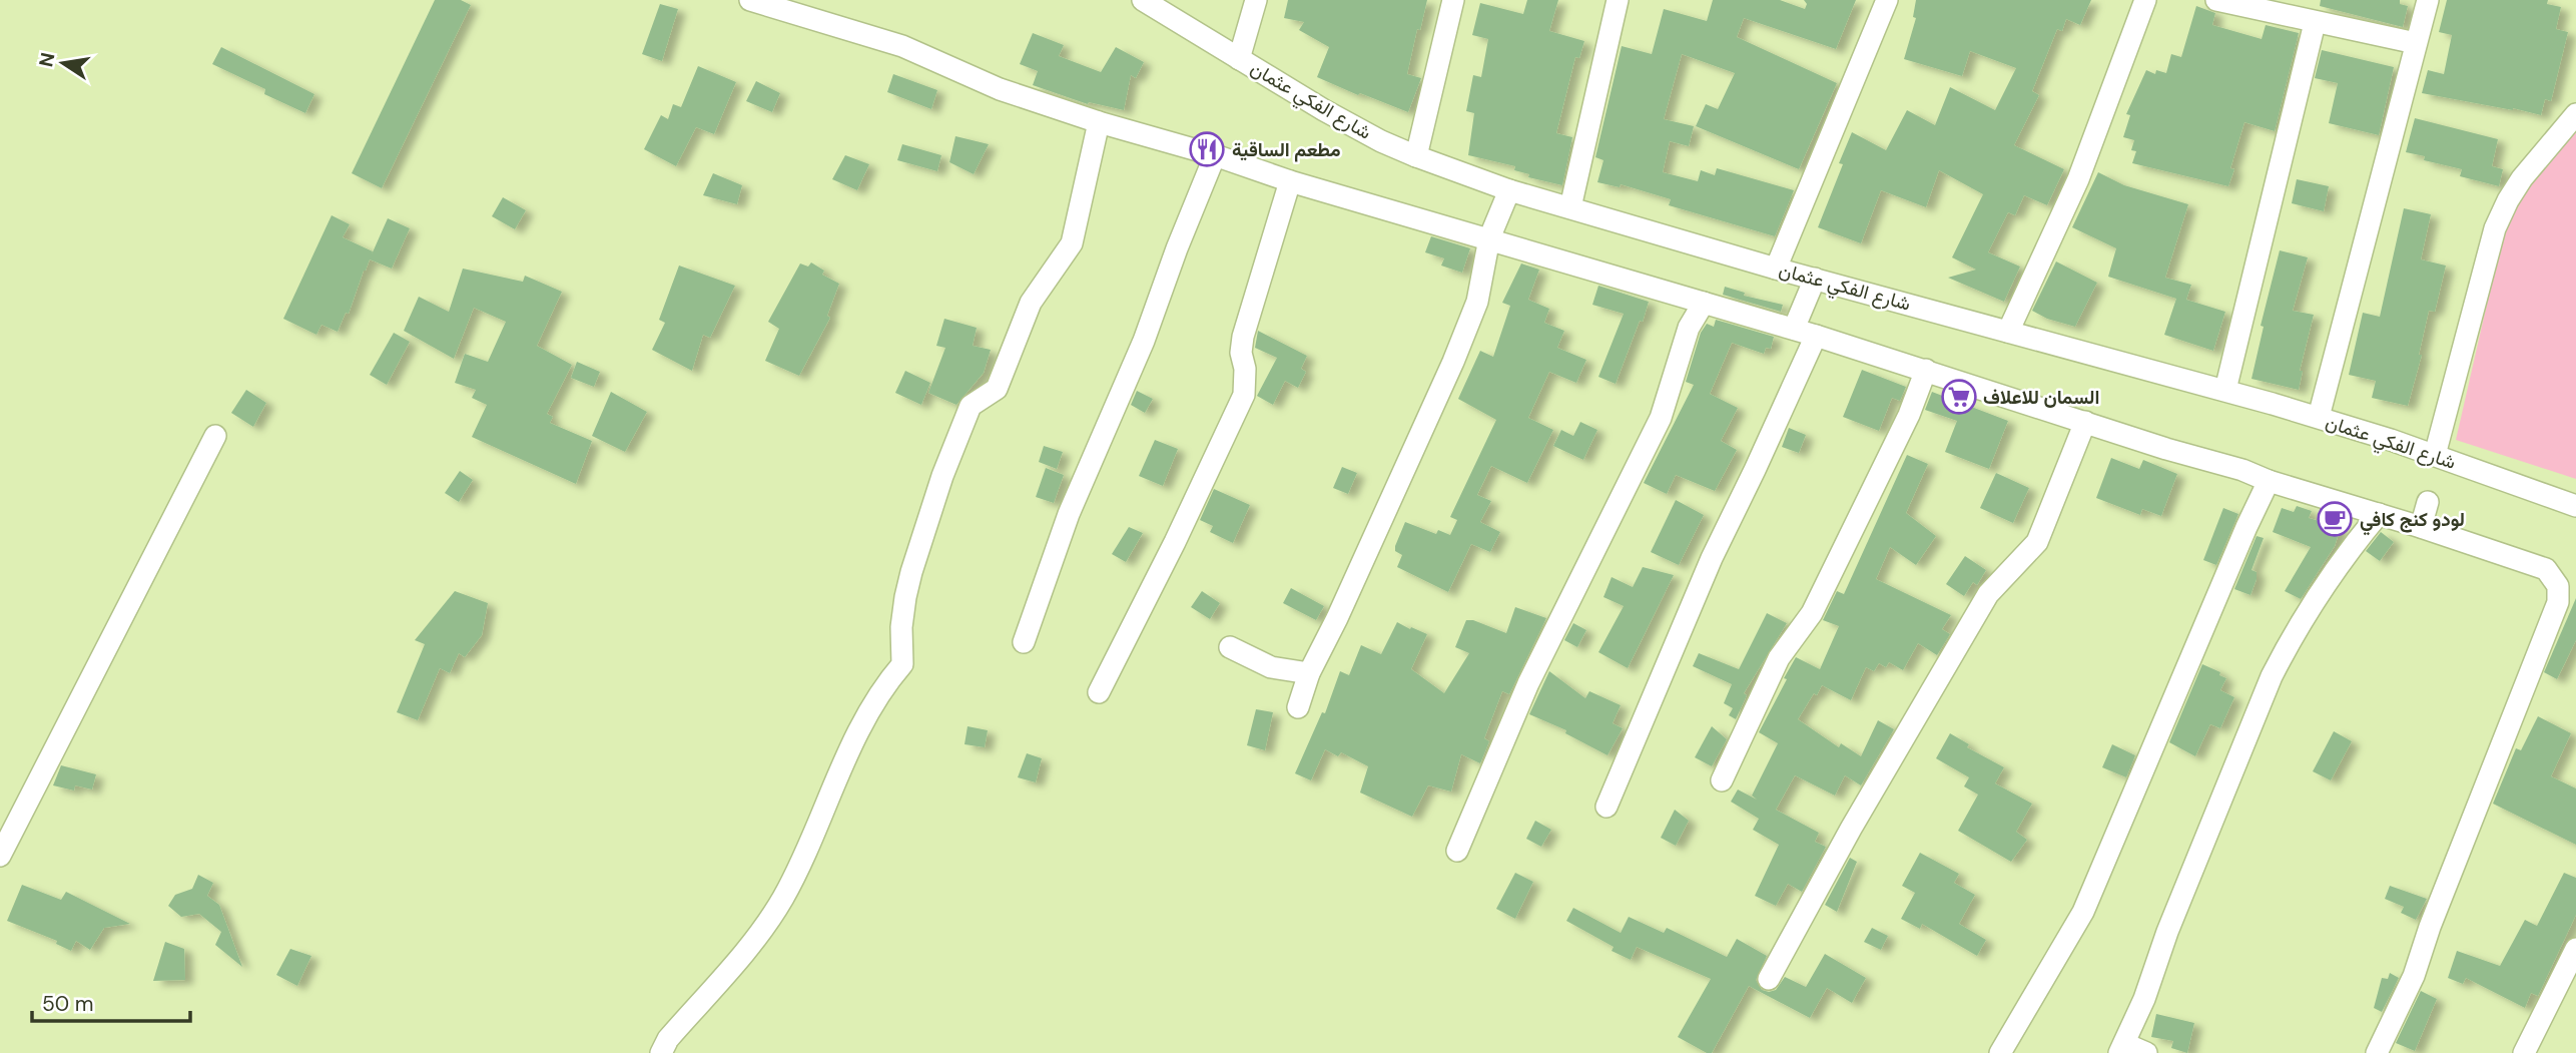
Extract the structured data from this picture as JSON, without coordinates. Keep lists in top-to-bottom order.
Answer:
{
  "streets": {
    "street": ["شارع الفكي عثمان"]
  },
  "places": {
    "restaurant": ["مطعم الساقية"],
    "supermarket": ["السمان للاعلاف"],
    "cafe": ["لودو كنج كافي"]
  },
  "scale_bar": "50 m",
  "north": "left"
}
